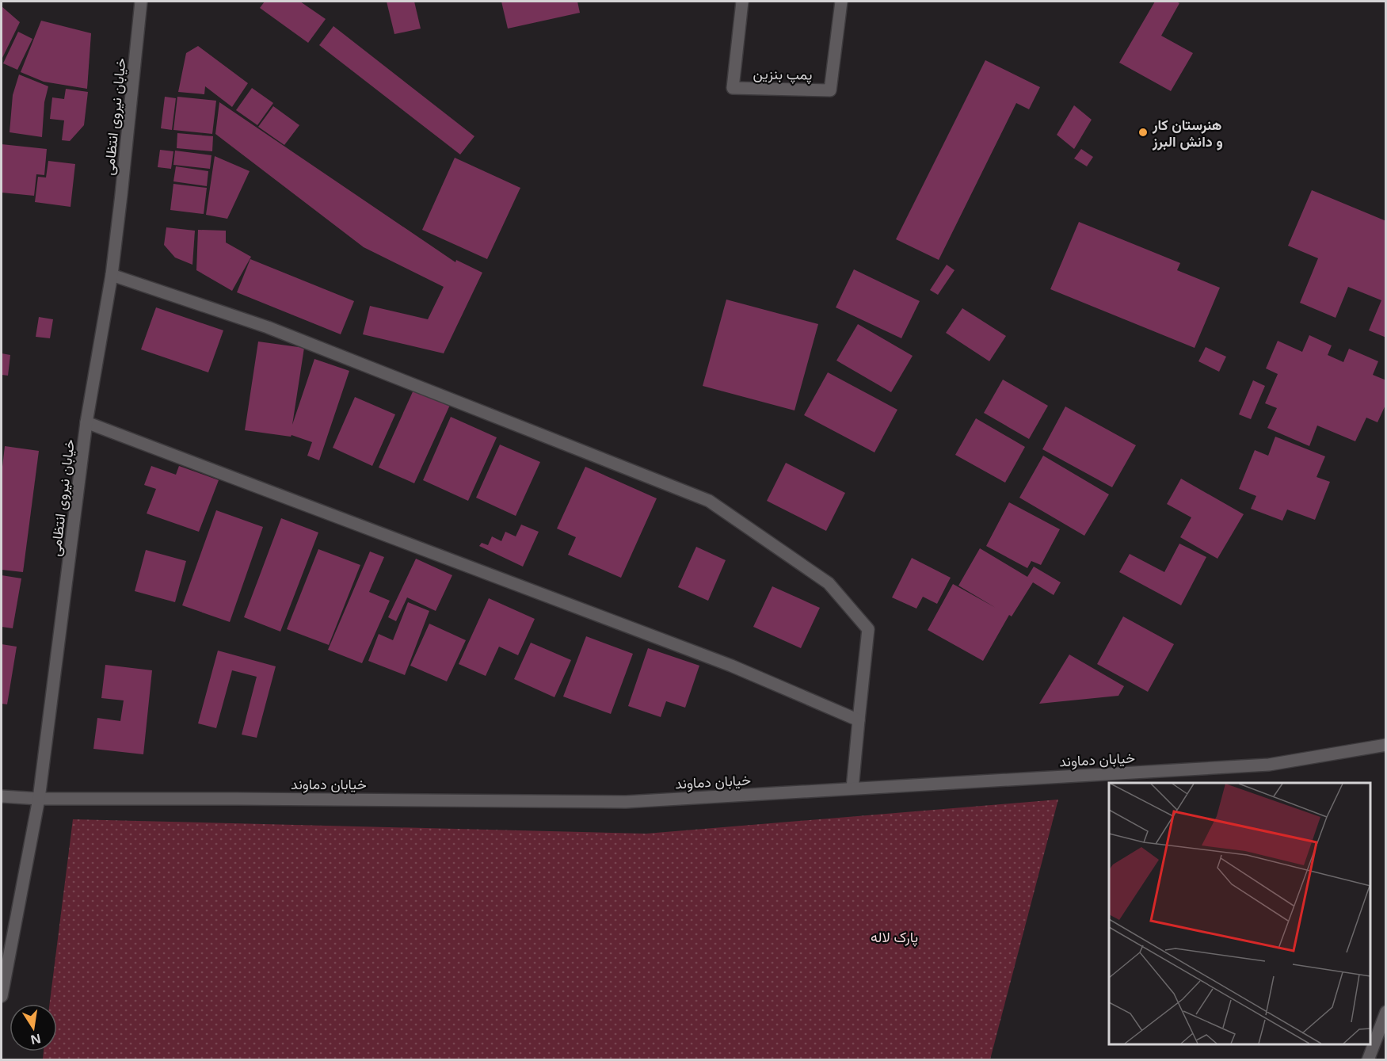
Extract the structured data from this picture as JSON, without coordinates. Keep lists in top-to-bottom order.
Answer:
{
  "streets": {
    "street": ["پمپ بنزین", "خیابان نیروی انتظامی", "خیابان دماوند"]
  },
  "crossings": [
    ["خیابان نیروی انتظامی", "خیابان دماوند"]
  ],
  "parks": ["پارک لاله"],
  "places": ["هنرستان کار و دانش البرز"],
  "north": "bottom"
}
